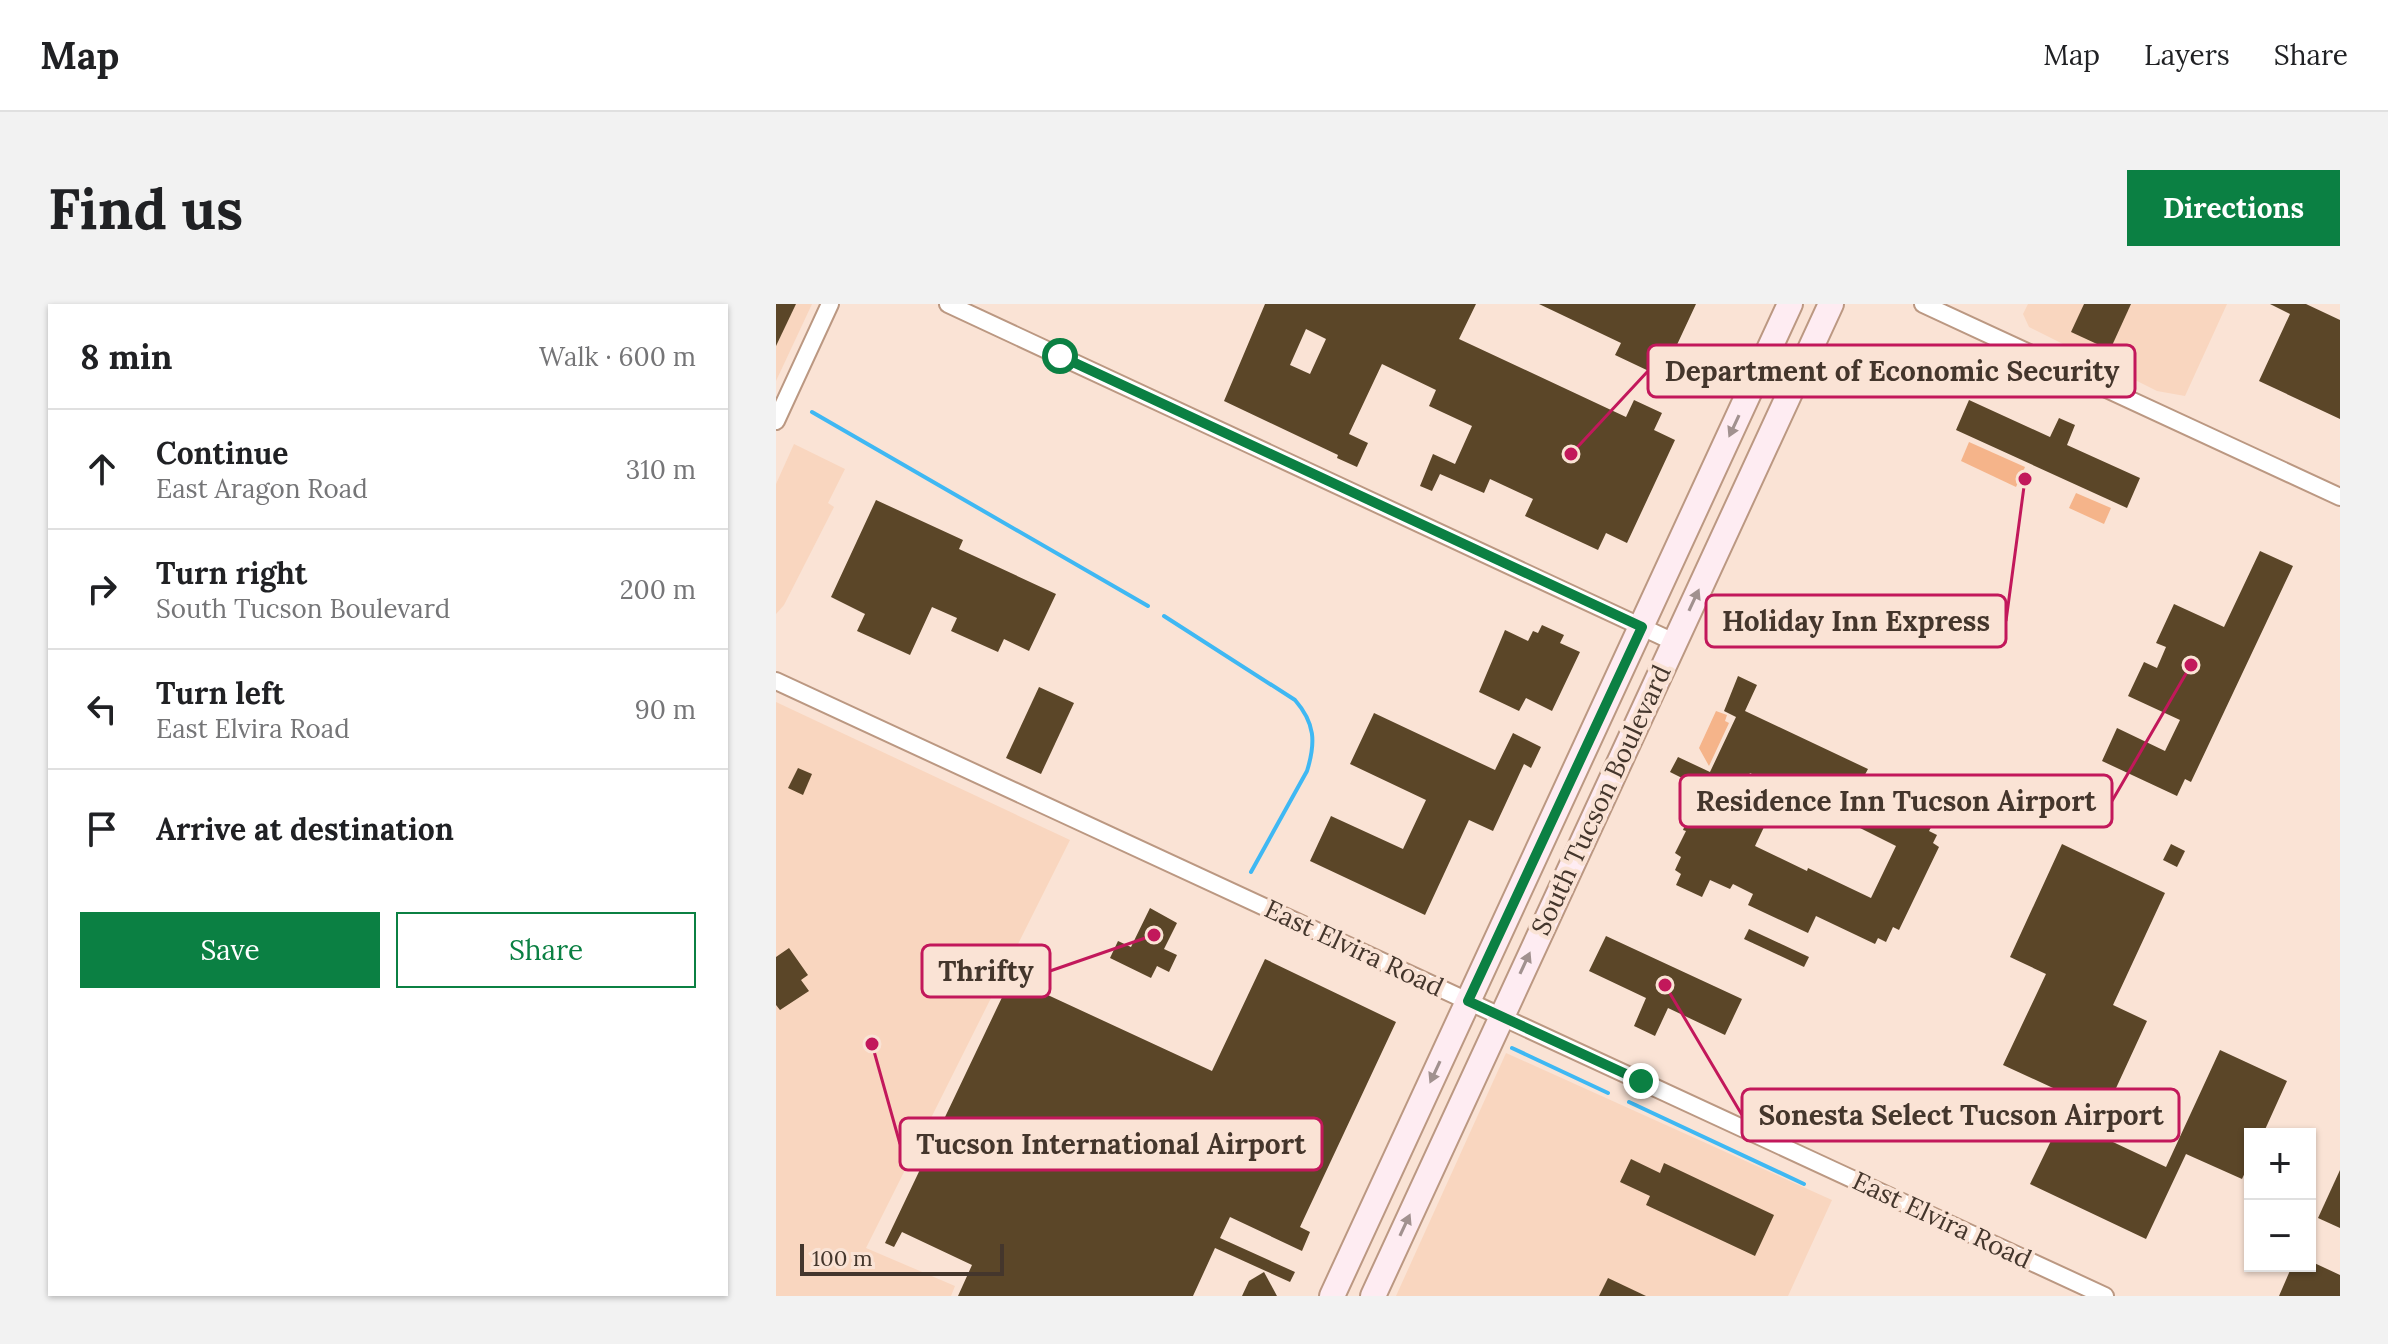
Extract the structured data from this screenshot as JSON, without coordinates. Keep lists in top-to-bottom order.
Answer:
{
  "streets": {
    "main road": ["South Tucson Boulevard"],
    "street": ["East Elvira Road"]
  },
  "crossings": [
    ["South Tucson Boulevard", "East Elvira Road"]
  ],
  "places": [
    "Department of Economic Security",
    "Holiday Inn Express",
    "Residence Inn Tucson Airport",
    "Thrifty",
    "Sonesta Select Tucson Airport",
    "Tucson International Airport"
  ],
  "scale_bar": "100 m",
  "page": {
    "header": "Map",
    "nav": ["Map", "Layers", "Share"],
    "buttons": [
      "Directions",
      ["Save", "Share"]
    ],
    "title": "Find us",
    "heading": ["8 min", "Walk · 600 m"],
    "list": [
      ["Continue", "East Aragon Road", "310 m"],
      ["Turn right", "South Tucson Boulevard", "200 m"],
      ["Turn left", "East Elvira Road", "90 m"],
      "Arrive at destination"
    ],
    "map_buttons": ["+", "−"],
    "scale": "100 m"
  }
}
